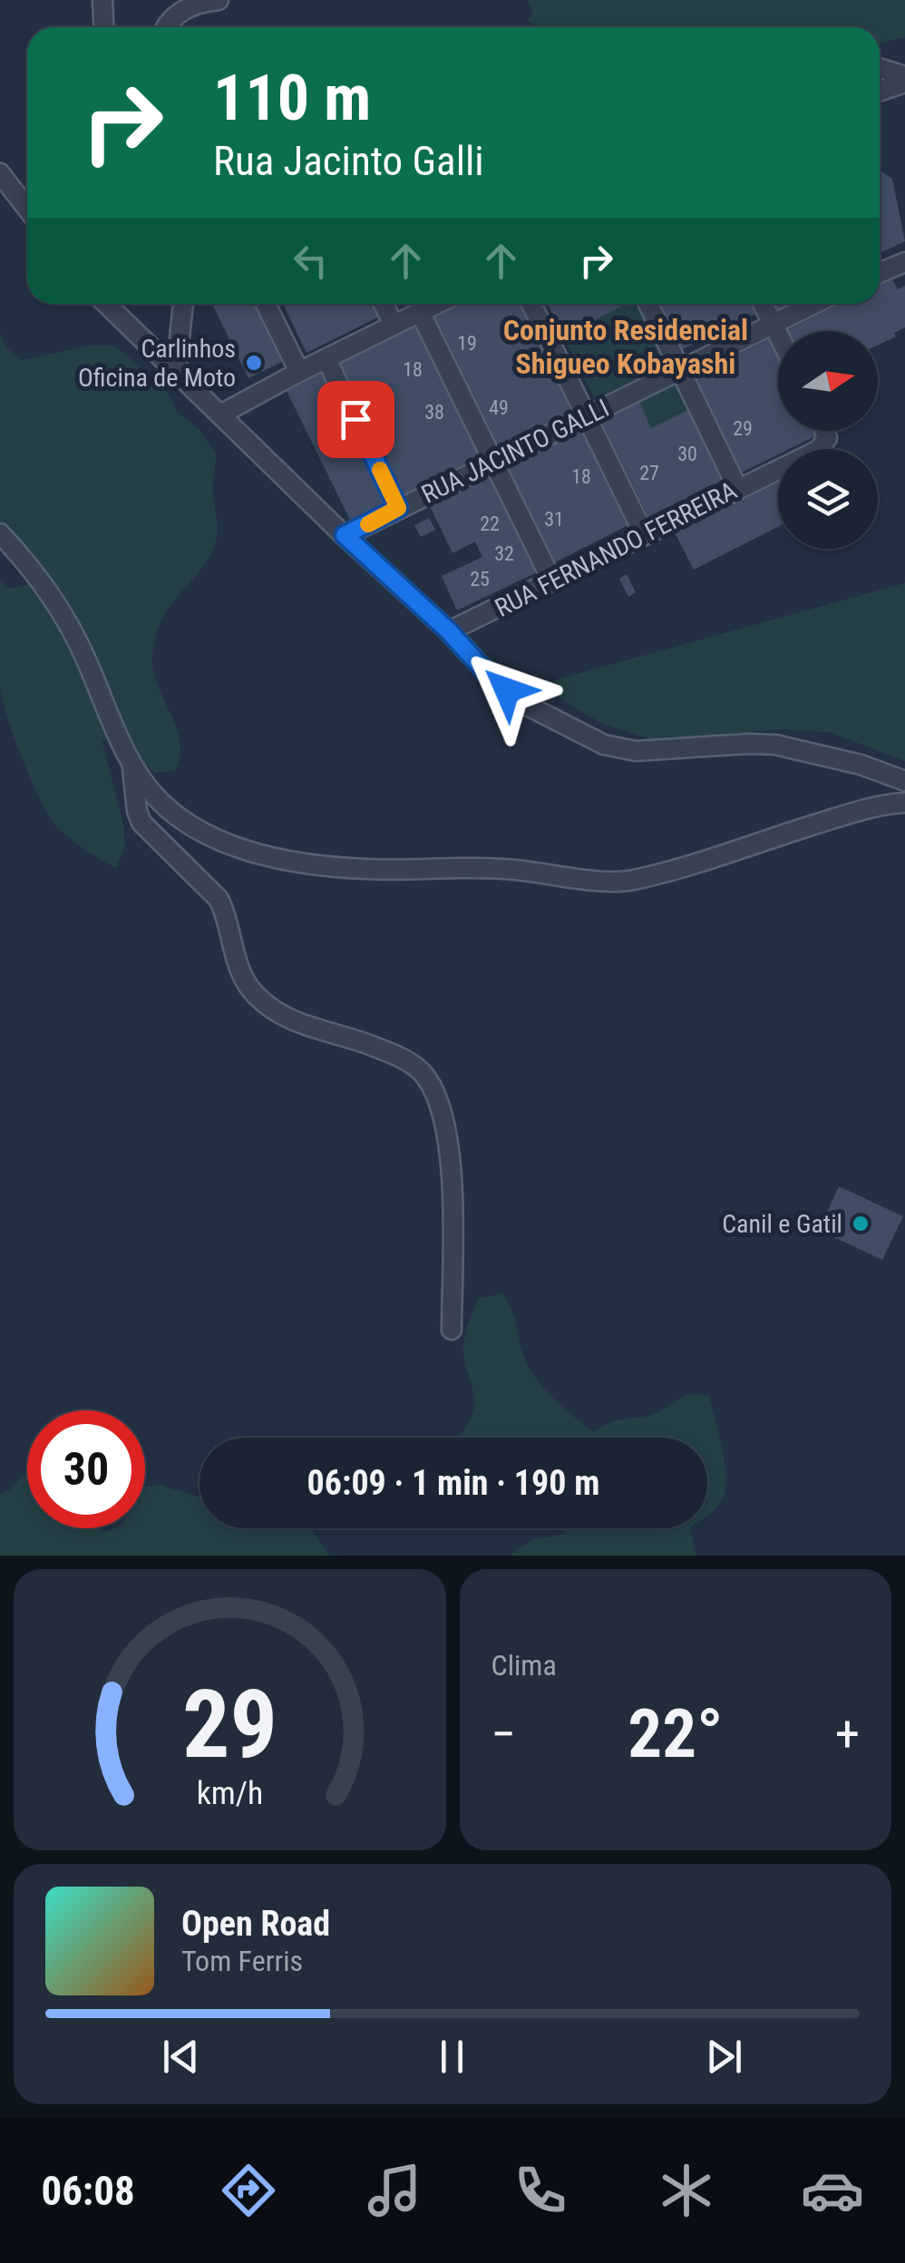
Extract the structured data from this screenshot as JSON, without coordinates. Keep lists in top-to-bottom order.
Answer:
{
  "streets": {
    "street": ["RUA JACINTO GALLI", "RUA FERNANDO FERREIRA"]
  },
  "districts": ["Conjunto Residencial Shigueo Kobayashi"],
  "places": ["Carlinhos Oficina de Moto", "Canil e Gatil"],
  "house_numbers": [
    "19",
    "18",
    "49",
    "38",
    "29",
    "30",
    "27",
    "18",
    "31",
    "22",
    "32",
    "25"
  ],
  "north": "right",
  "page": {
    "turn": ["110 m", "Rua Jacinto Galli"],
    "limit": "30",
    "trip": "06:09 · 1 min · 190 m",
    "tile": "Clima",
    "heat": ["−", "22°", "+"],
    "song": ["Open Road", "Tom Ferris"],
    "tabs": "06:08",
    "gauge": ["29", "km/h"]
  }
}
